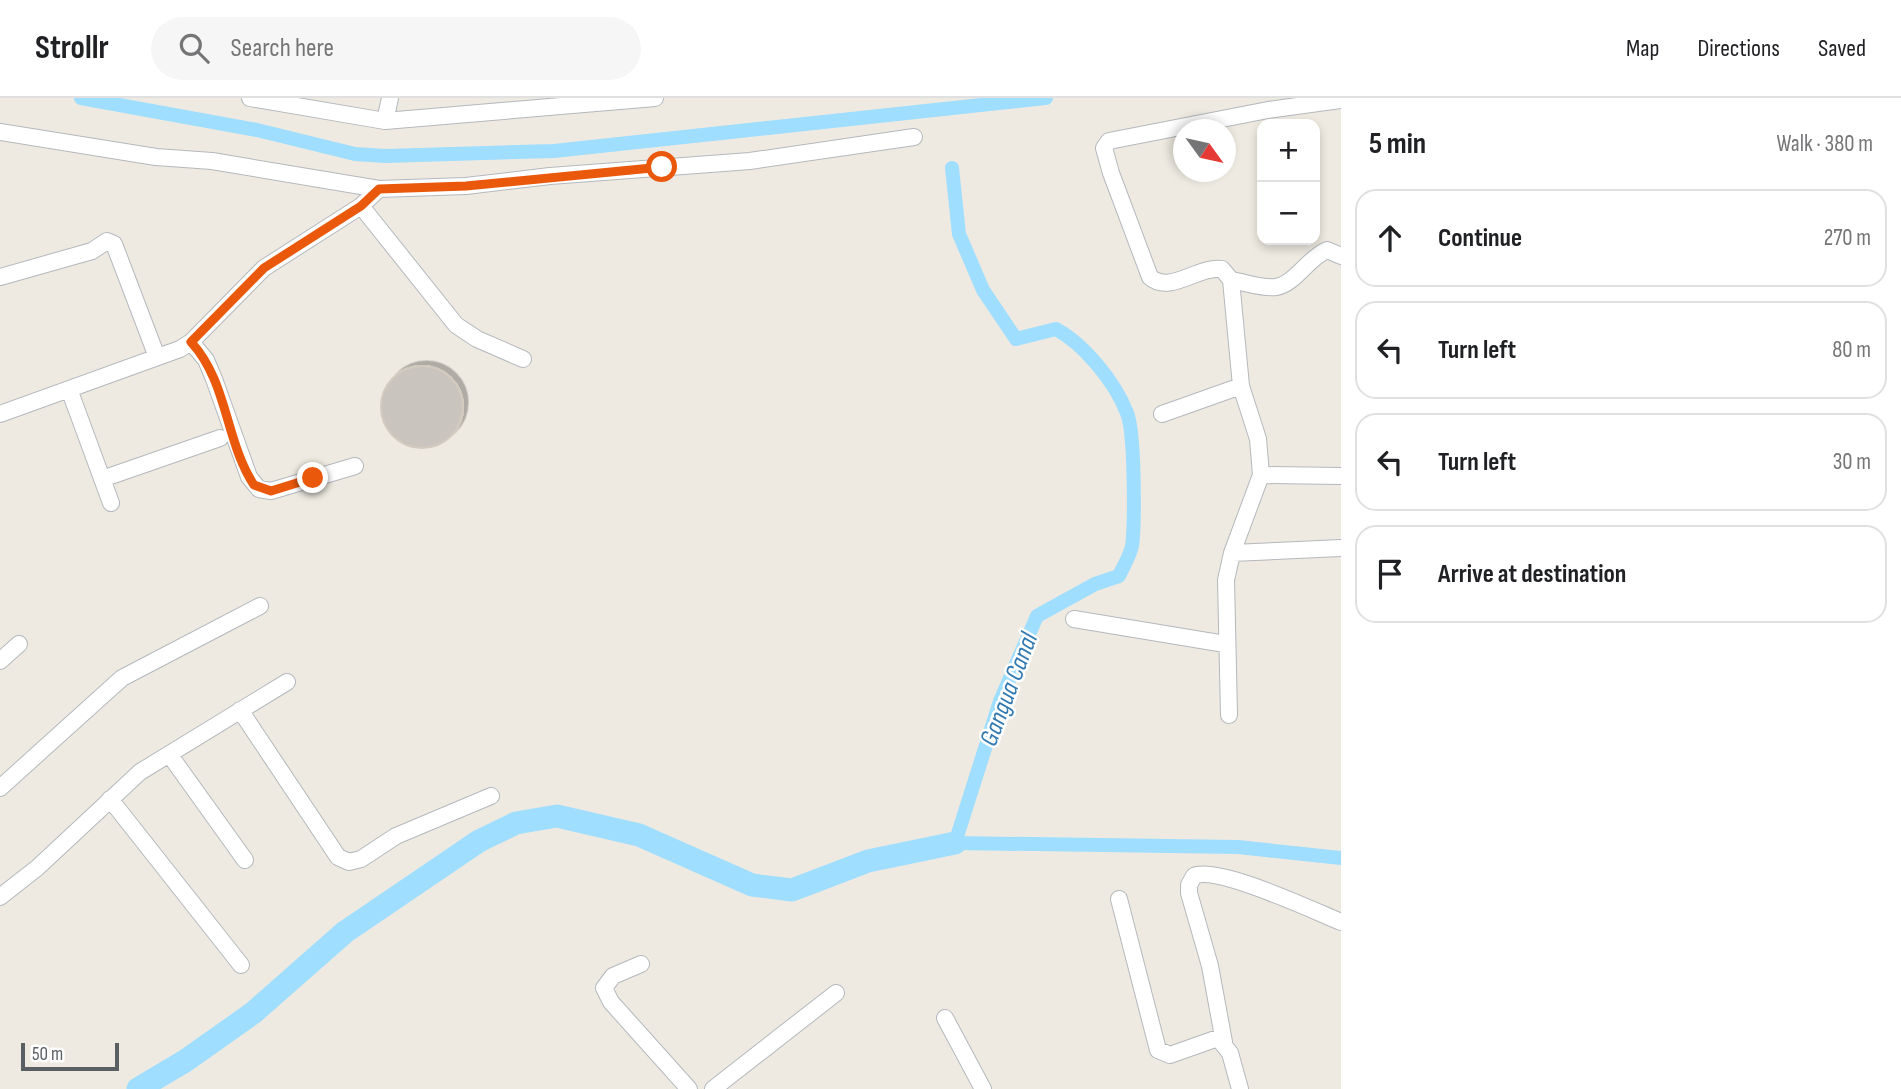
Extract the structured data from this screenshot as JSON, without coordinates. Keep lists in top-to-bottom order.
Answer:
{
  "water": ["Gangua Canal"],
  "scale_bar": "50 m",
  "north": "bottom right",
  "page": {
    "header": "Strollr",
    "search": "Search here",
    "nav": ["Map", "Directions", "Saved"],
    "heading": ["5 min", "Walk · 380 m"],
    "map_buttons": ["+", "−"],
    "list": [
      ["Continue", "270 m"],
      ["Turn left", "80 m"],
      ["Turn left", "30 m"],
      "Arrive at destination"
    ],
    "scale": "50 m"
  }
}
